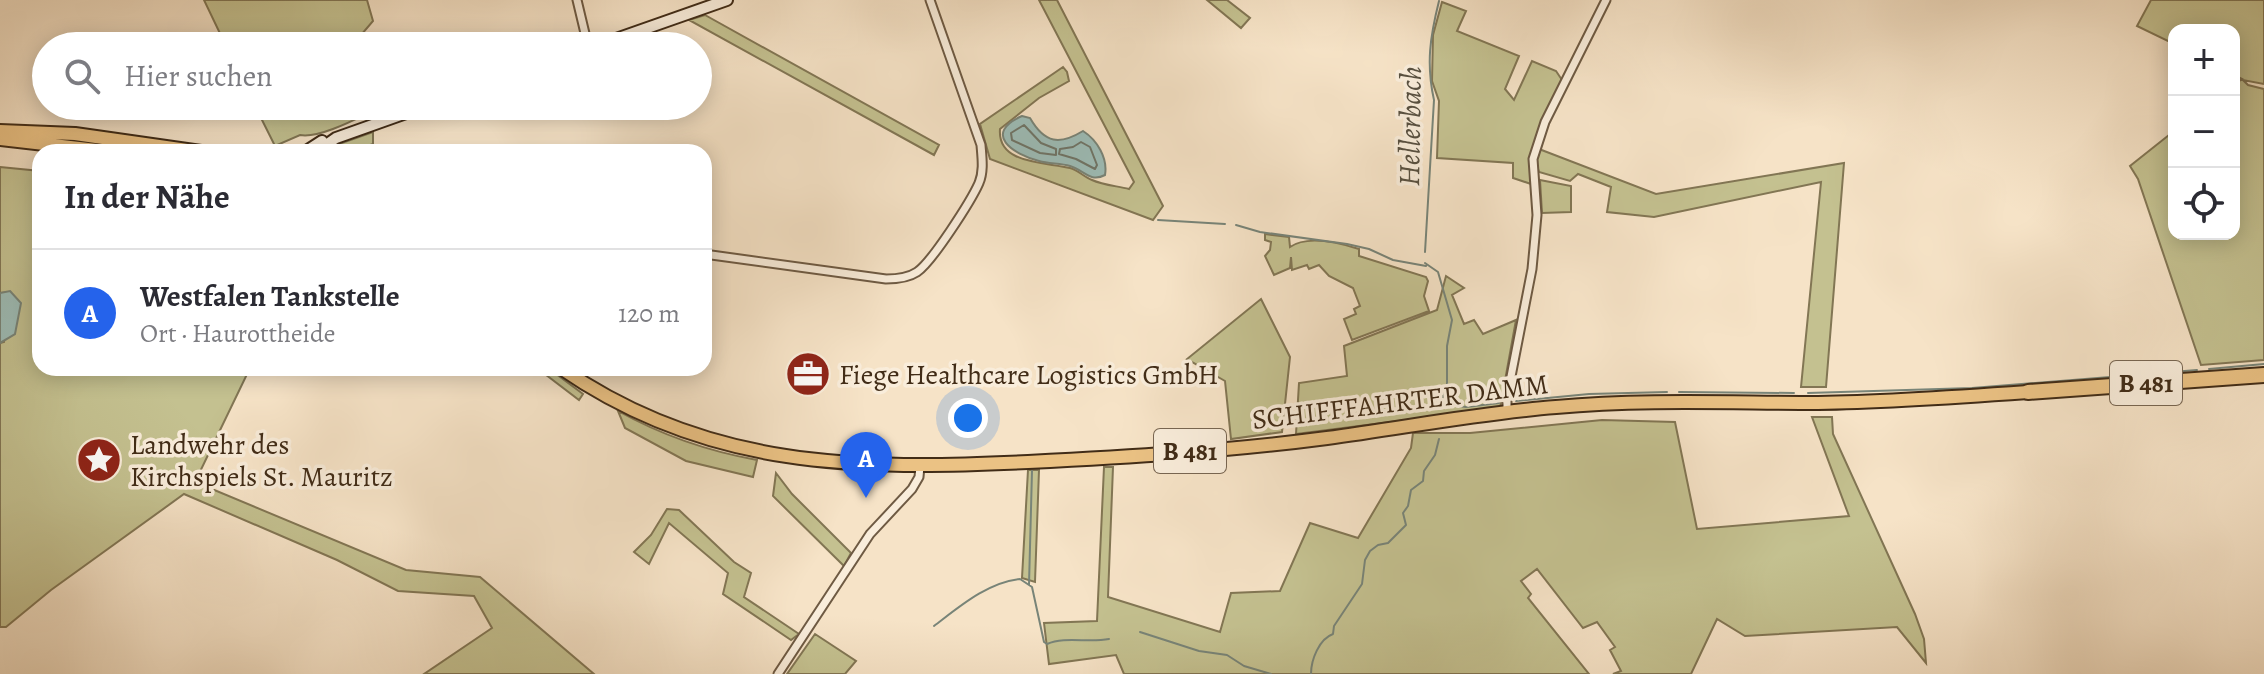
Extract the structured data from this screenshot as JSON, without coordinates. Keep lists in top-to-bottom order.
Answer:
{
  "streets": {
    "highway": ["B 481", "SCHIFFFAHRTER DAMM"]
  },
  "water": ["Hellerbach"],
  "places": {
    "office": ["Fiege Healthcare Logistics GmbH"],
    "place": ["Landwehr des Kirchspiels St. Mauritz"]
  },
  "page": {
    "map_buttons": ["+", "−"],
    "search": "Hier suchen",
    "heading": "In der Nähe",
    "list": [
      {
        "mark": "A",
        "name": "Westfalen Tankstelle",
        "note": "Ort · Haurottheide",
        "value": "120 m"
      }
    ],
    "pins": "A"
  }
}
